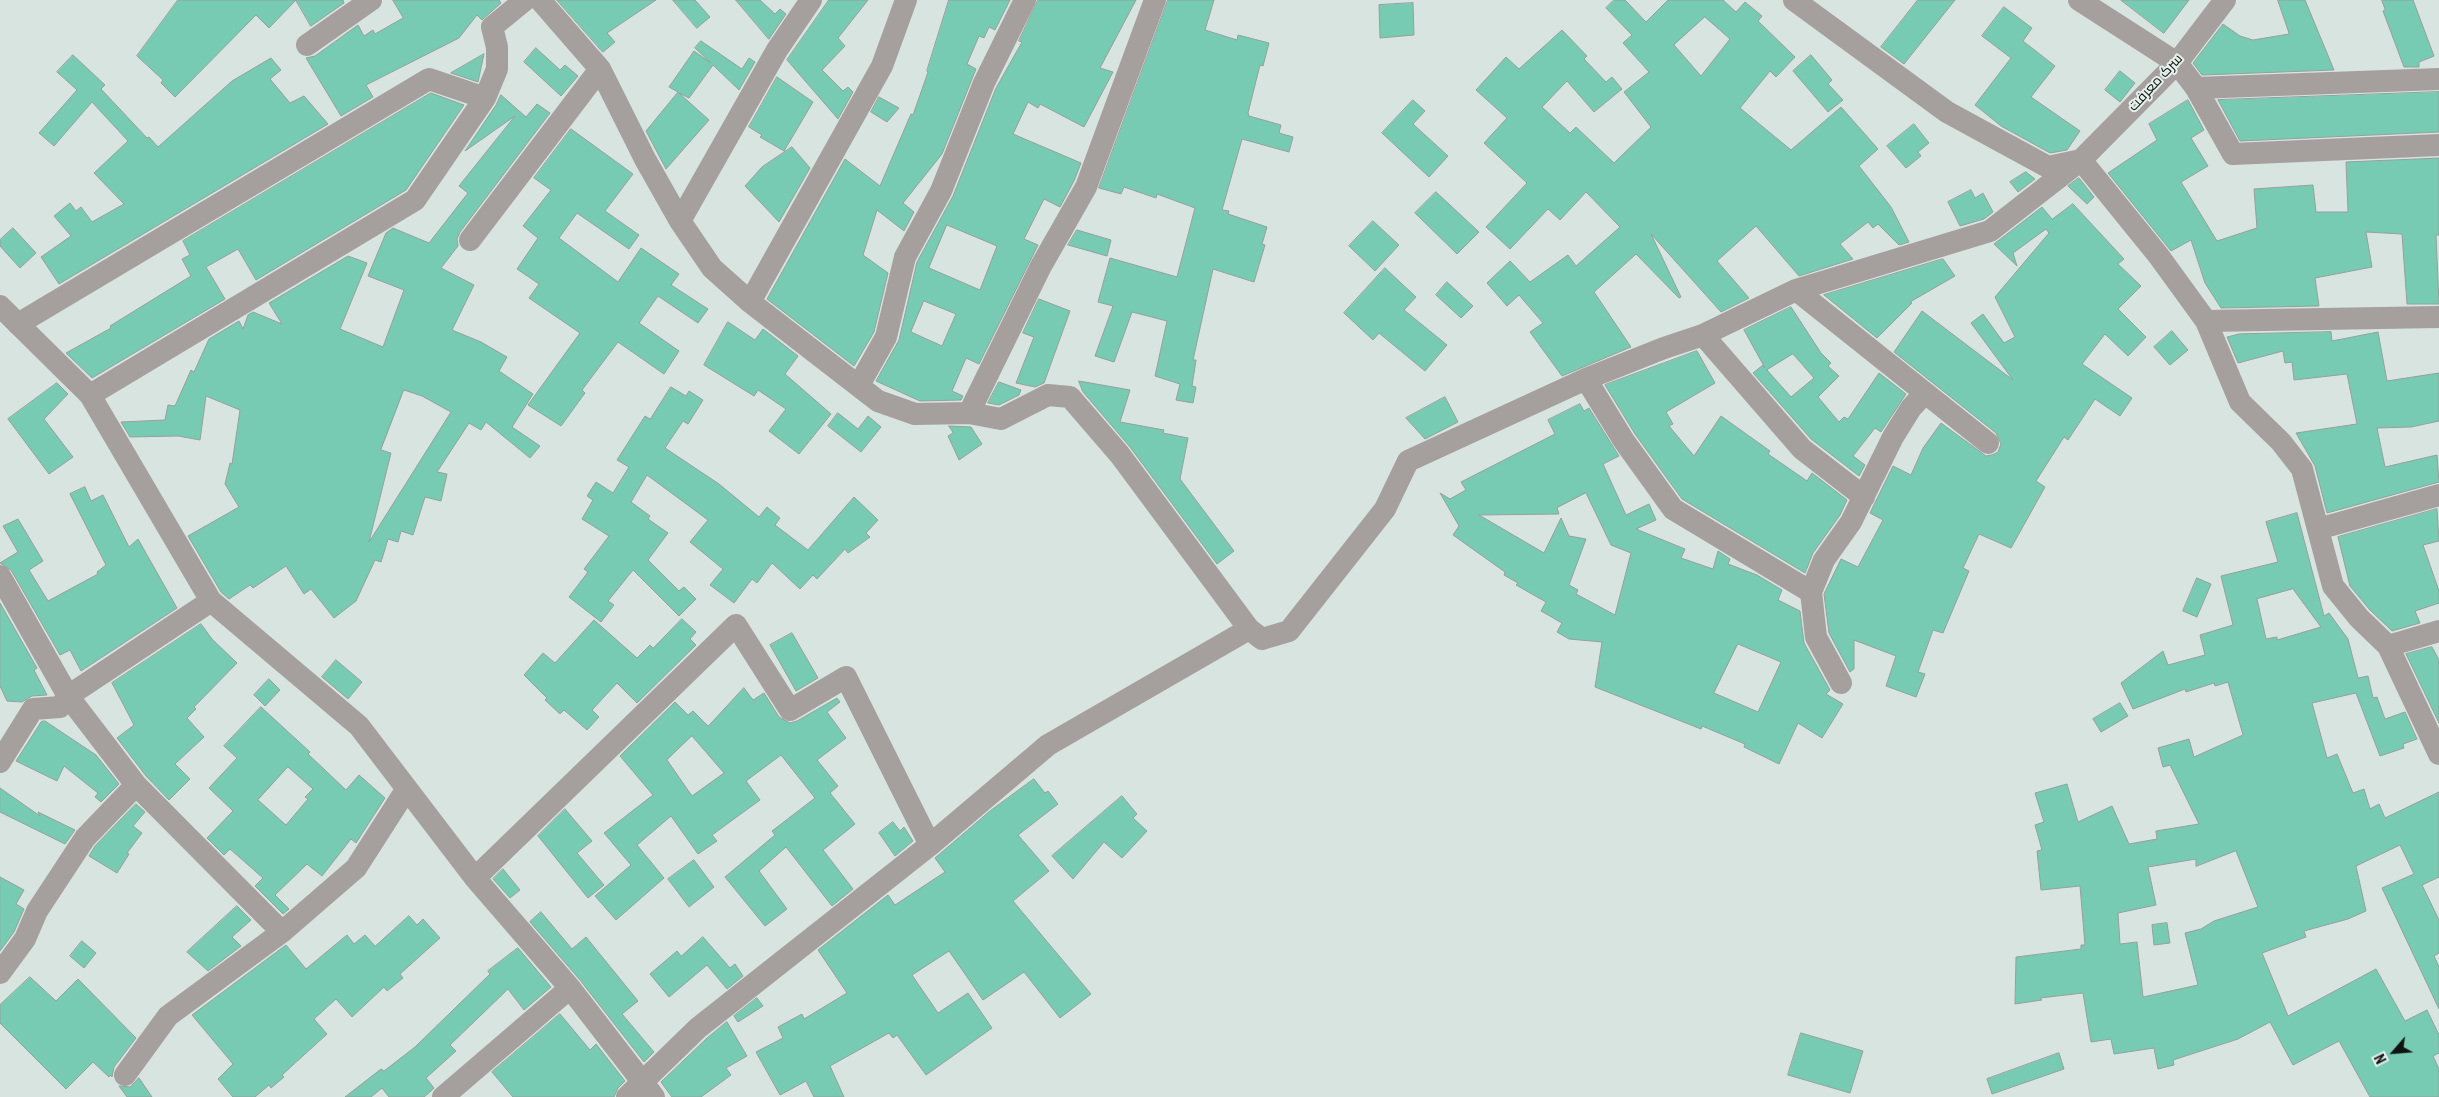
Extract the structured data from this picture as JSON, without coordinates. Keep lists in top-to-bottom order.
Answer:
{
  "streets": {
    "street": ["سرک معرفت"]
  },
  "north": "bottom left"
}
